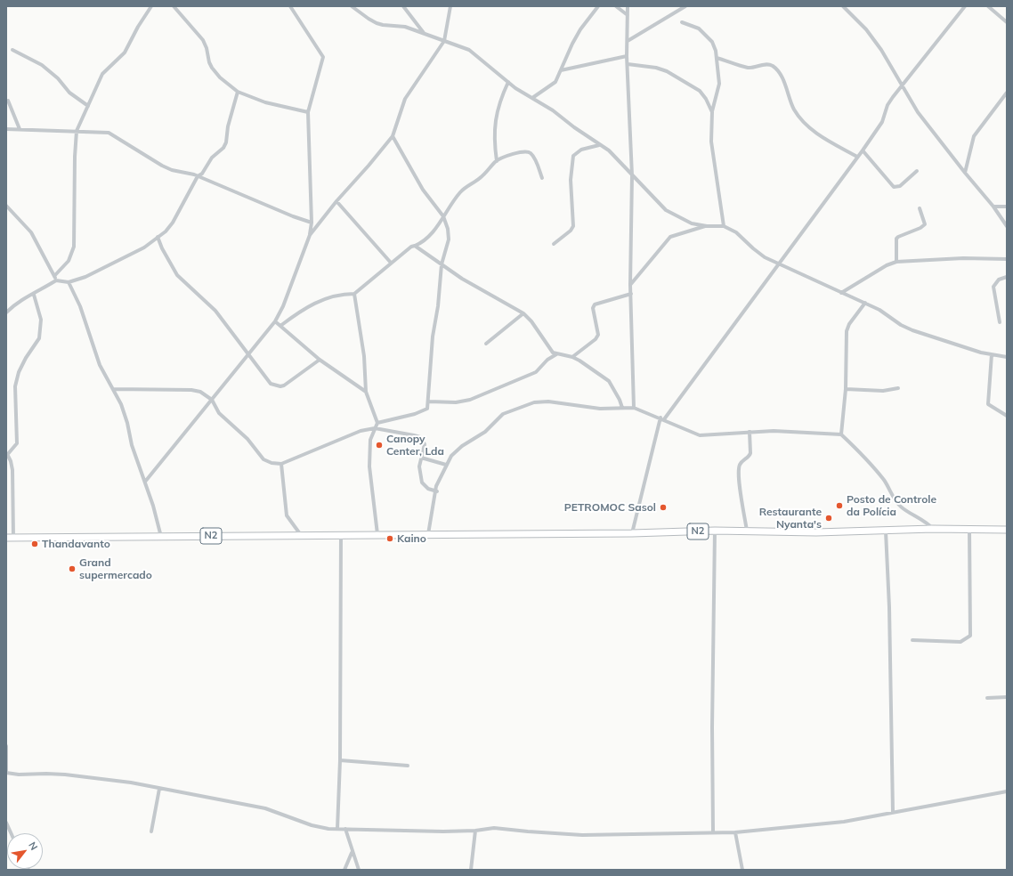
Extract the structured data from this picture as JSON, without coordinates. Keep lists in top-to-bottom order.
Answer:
{
  "streets": {
    "main road": ["N2"]
  },
  "places": [
    "Canopy Center, Lda",
    "Posto de Controle da Polícia",
    "PETROMOC Sasol",
    "Restaurante Nyanta's",
    "Kaino",
    "Thandavanto",
    "Grand supermercado"
  ],
  "north": "top right"
}
